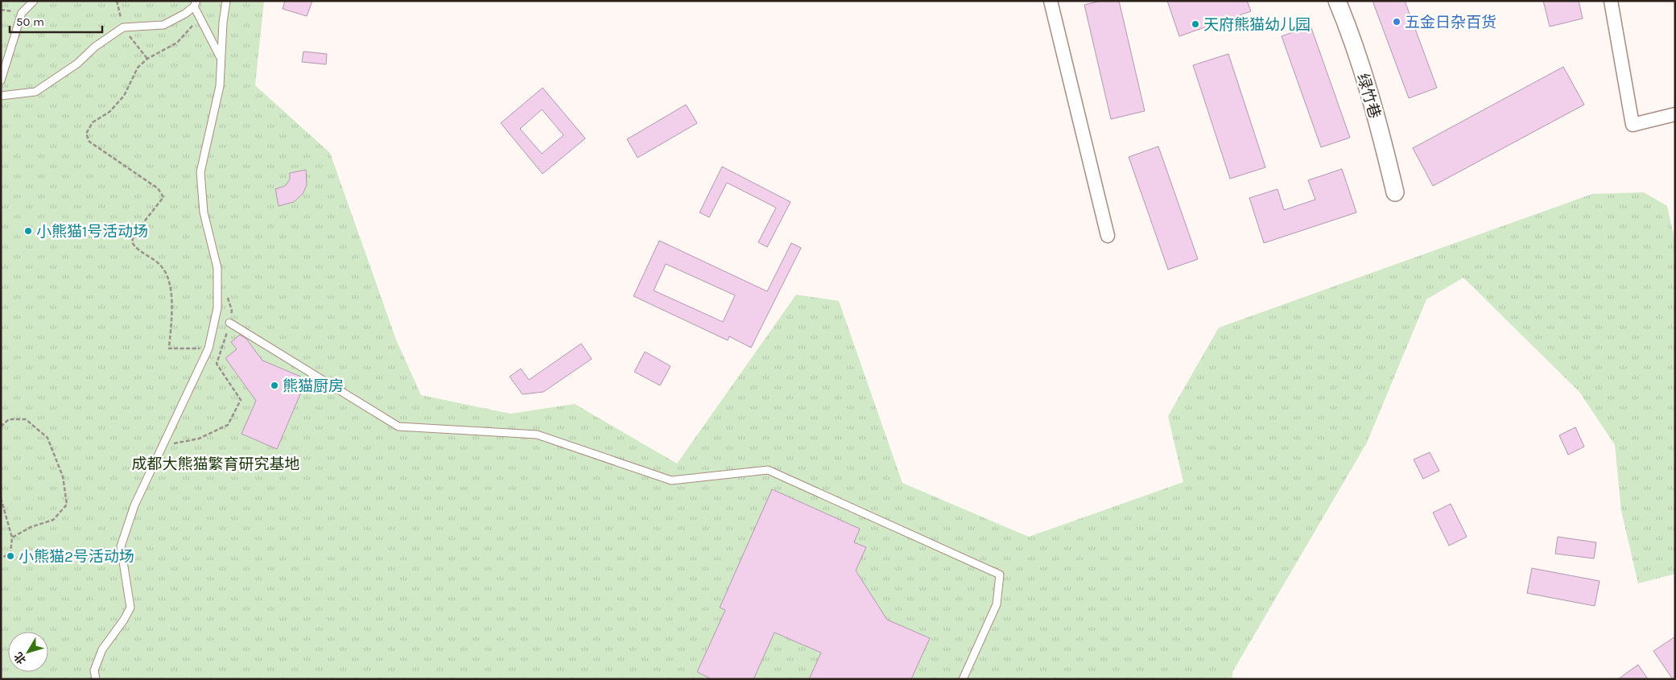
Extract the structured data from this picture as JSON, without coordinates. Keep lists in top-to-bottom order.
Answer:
{
  "streets": {
    "street": ["绿竹巷"]
  },
  "parks": ["成都大熊猫繁育研究基地"],
  "places": [
    "五金日杂百货",
    "天府熊猫幼儿园",
    "小熊猫1号活动场",
    "熊猫厨房",
    "小熊猫2号活动场"
  ],
  "scale_bar": "50 m",
  "north": "bottom left"
}
